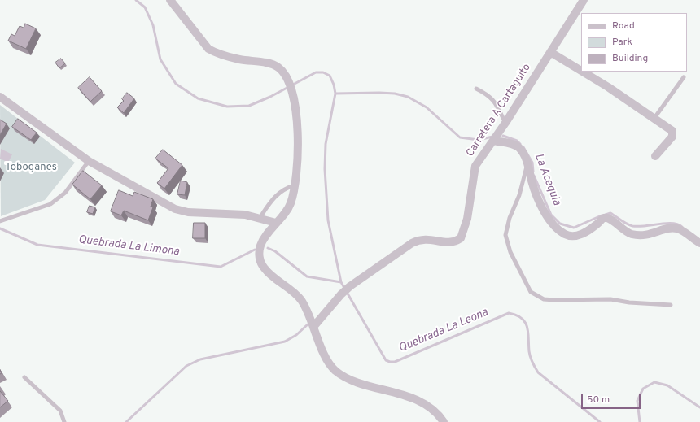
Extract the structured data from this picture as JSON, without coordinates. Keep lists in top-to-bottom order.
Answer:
{
  "streets": {
    "street": ["Carretera A Cartaguito"]
  },
  "water": ["La Acequia", "Quebrada La Limona", "Quebrada La Leona"],
  "parks": ["Toboganes"],
  "legend": ["Road", "Park", "Building"],
  "scale_bar": "50 m"
}
